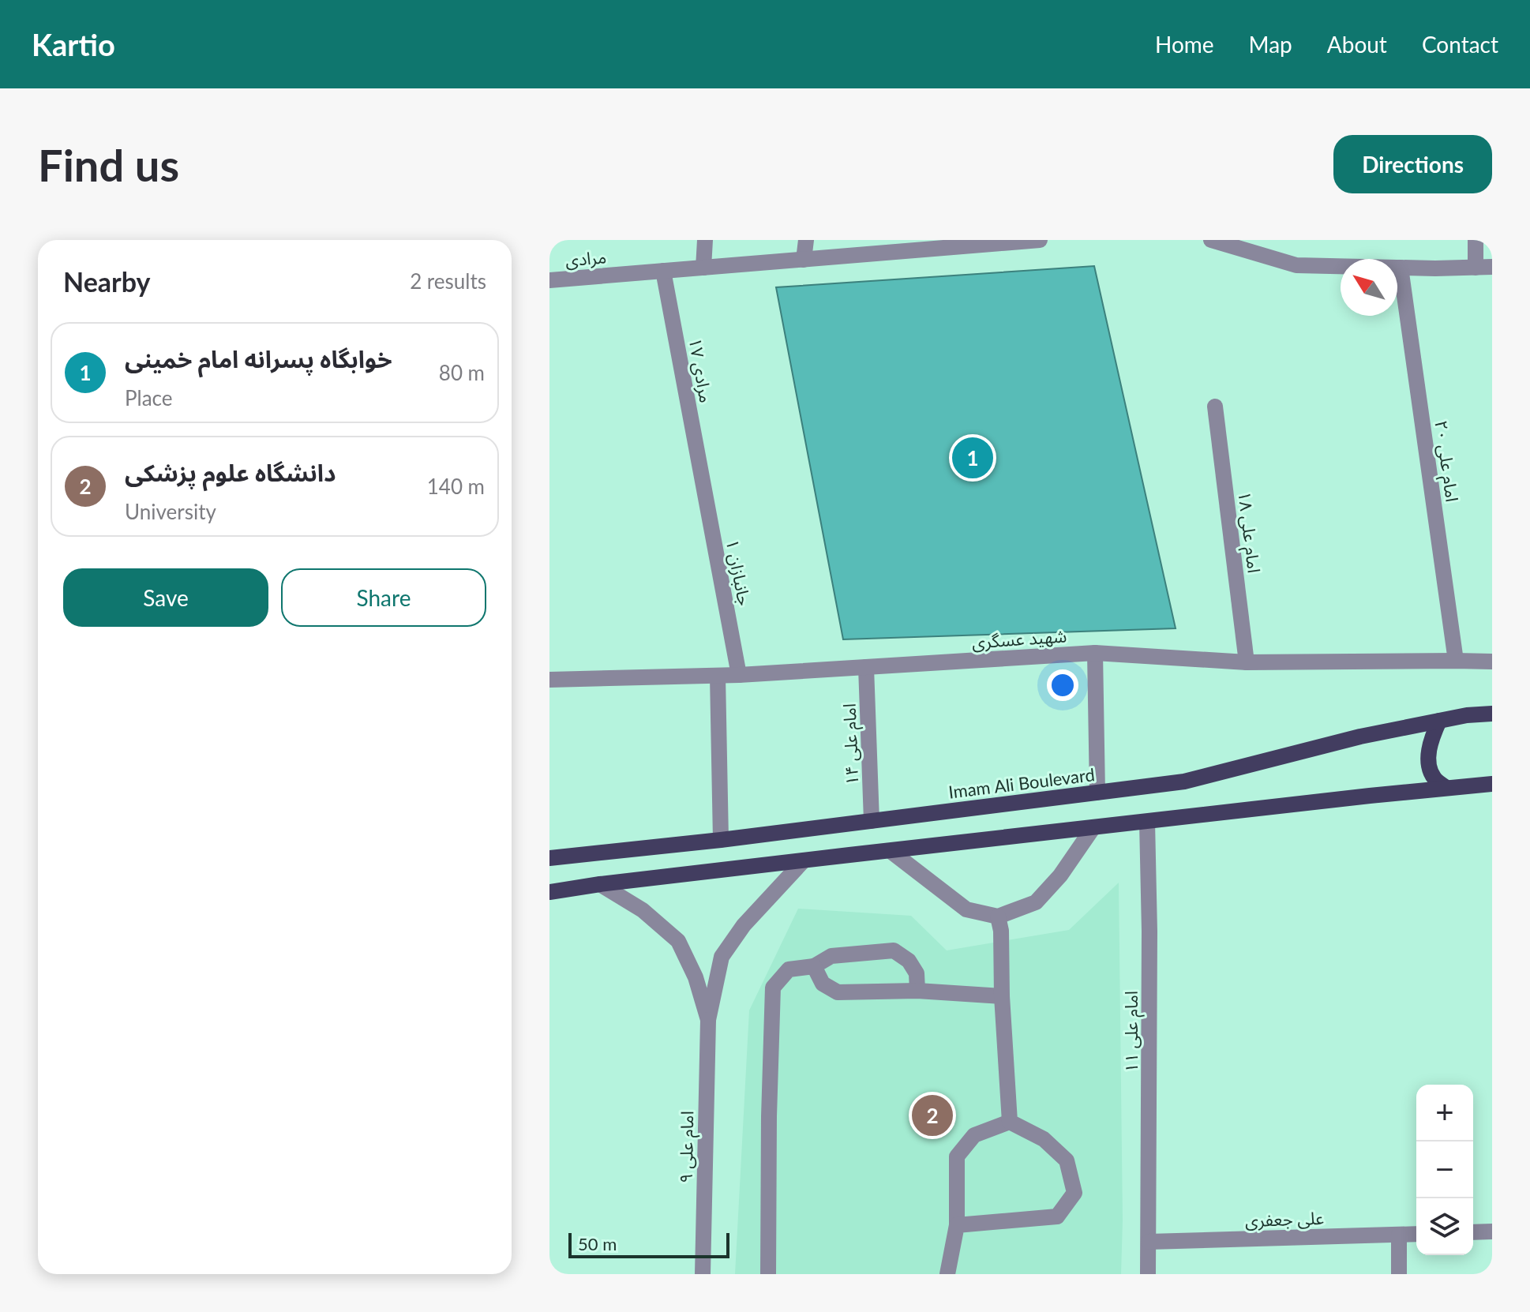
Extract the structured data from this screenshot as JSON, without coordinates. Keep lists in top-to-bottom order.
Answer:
{
  "streets": {
    "main road": ["Imam Ali Boulevard"],
    "street": [
      "مرادی",
      "مرادی ۱۷",
      "امام علی ۲۰",
      "امام علی ۱۸",
      "جانبازان ۱",
      "شهید عسگری",
      "امام علی ۱۴",
      "امام علی ۱۱",
      "امام علی ۹",
      "علی جعفری"
    ]
  },
  "crossings": [
    ["مرادی", "مرادی ۱۷"],
    ["مرادی ۱۷", "جانبازان ۱"],
    ["امام علی ۲۰", "شهید عسگری"],
    ["امام علی ۱۸", "شهید عسگری"],
    ["جانبازان ۱", "شهید عسگری"],
    ["شهید عسگری", "امام علی ۱۴"],
    ["امام علی ۱۴", "Imam Ali Boulevard"],
    ["امام علی ۱۱", "علی جعفری"]
  ],
  "scale_bar": "50 m",
  "north": "top left",
  "page": {
    "header": "Kartio",
    "nav": [
      "Home",
      "Map",
      "About",
      "Contact"
    ],
    "buttons": [
      "Directions",
      ["Save", "Share"]
    ],
    "title": "Find us",
    "heading": ["Nearby", "2 results"],
    "list": [
      {
        "mark": "1",
        "name": "خوابگاه پسرانه امام خمینی",
        "note": "Place",
        "value": "80 m"
      },
      {
        "mark": "2",
        "name": "دانشگاه علوم پزشکی",
        "note": "University",
        "value": "140 m"
      }
    ],
    "pins": ["1", "2"],
    "map_buttons": ["+", "−"],
    "scale": "50 m"
  }
}
